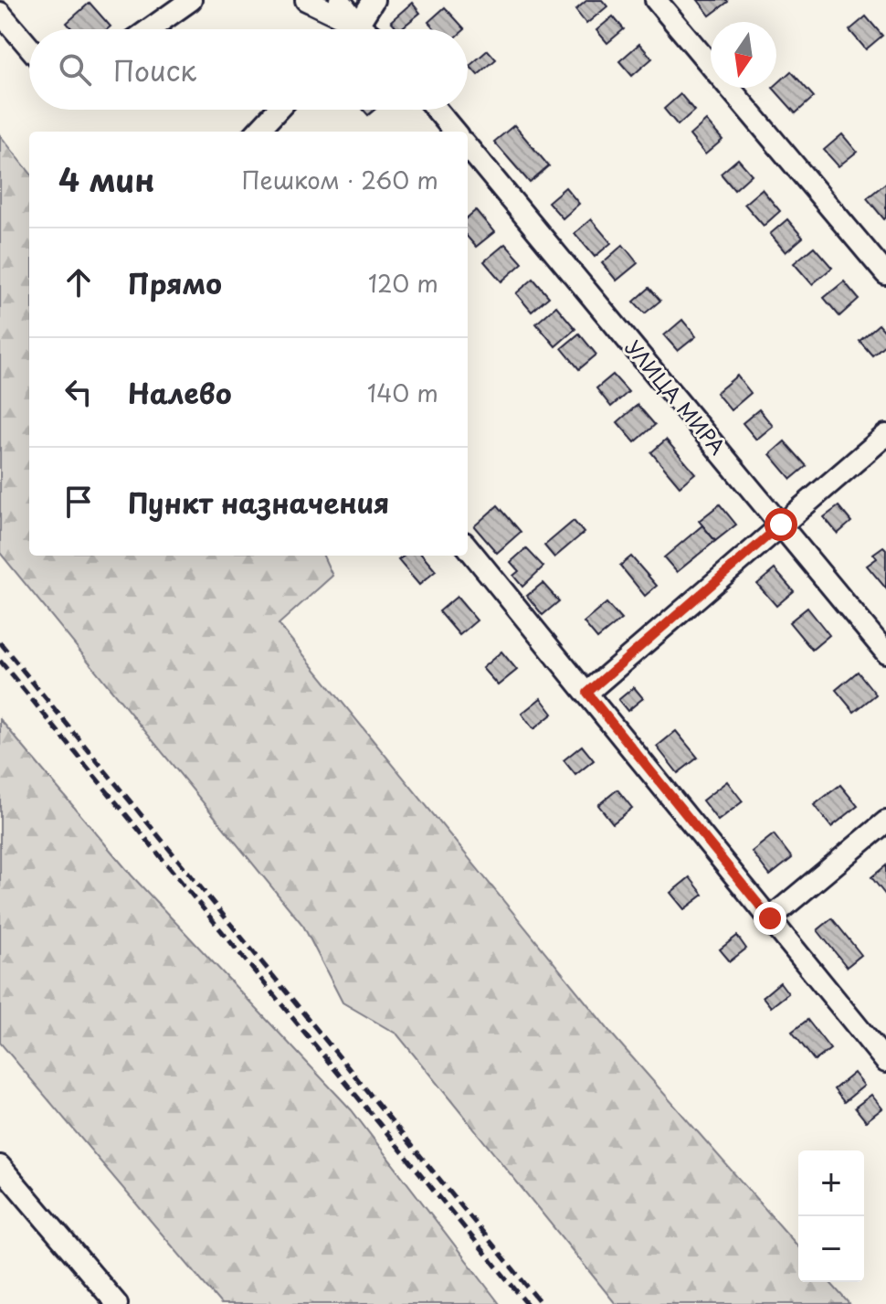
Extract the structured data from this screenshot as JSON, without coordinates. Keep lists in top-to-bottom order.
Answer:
{
  "streets": {
    "street": ["УЛИЦА МИРА"]
  },
  "north": "bottom",
  "page": {
    "search": "Поиск",
    "heading": ["4 мин", "Пешком · 260 m"],
    "list": [
      ["Прямо", "120 m"],
      ["Налево", "140 m"],
      "Пункт назначения"
    ],
    "map_buttons": ["+", "−"]
  }
}
